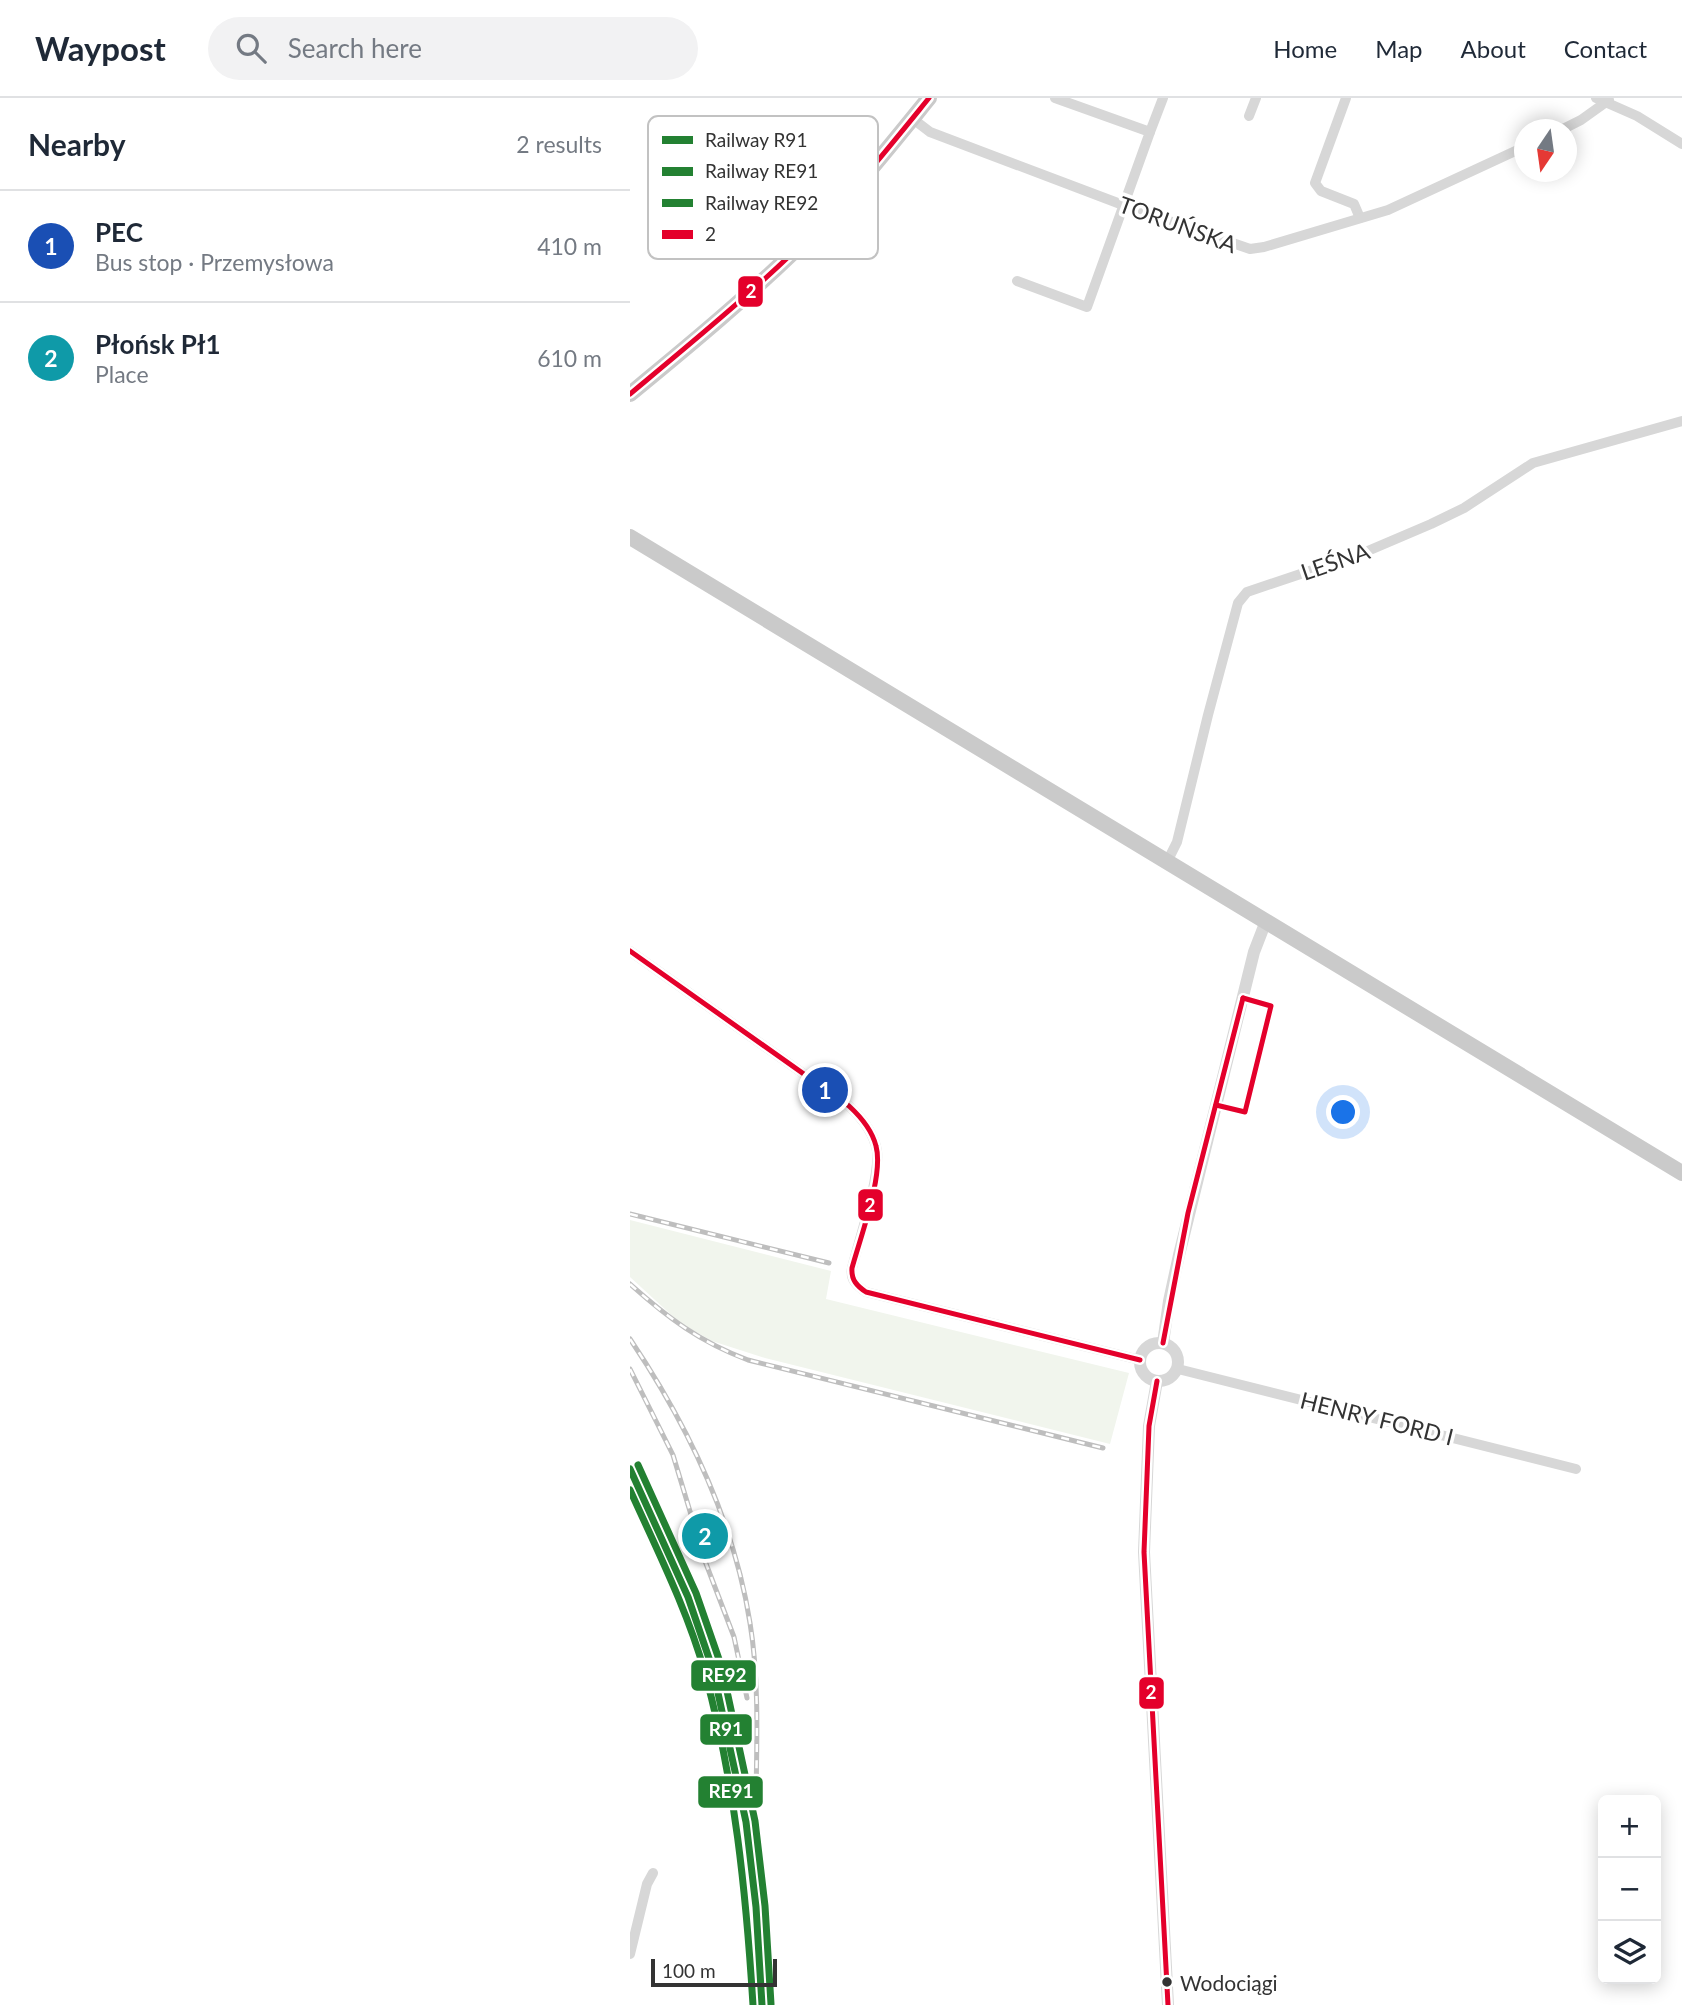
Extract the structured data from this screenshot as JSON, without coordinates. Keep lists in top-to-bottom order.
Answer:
{
  "streets": {
    "street": ["TORUŃSKA", "LEŚNA", "HENRY FORD I"]
  },
  "places": ["Wodociągi"],
  "lines": [
    "transit line 2",
    "rail line RE92",
    "rail line R91",
    "rail line RE91"
  ],
  "legend": [
    "Railway R91",
    "Railway RE91",
    "Railway RE92",
    "2"
  ],
  "scale_bar": "100 m",
  "north": "bottom",
  "page": {
    "header": "Waypost",
    "search": "Search here",
    "nav": [
      "Home",
      "Map",
      "About",
      "Contact"
    ],
    "heading": ["Nearby", "2 results"],
    "list": [
      {
        "mark": "1",
        "name": "PEC",
        "note": "Bus stop · Przemysłowa",
        "value": "410 m"
      },
      {
        "mark": "2",
        "name": "Płońsk Pł1",
        "note": "Place",
        "value": "610 m"
      }
    ],
    "pins": ["1", "2"],
    "map_buttons": ["+", "−"],
    "scale": "100 m"
  }
}
